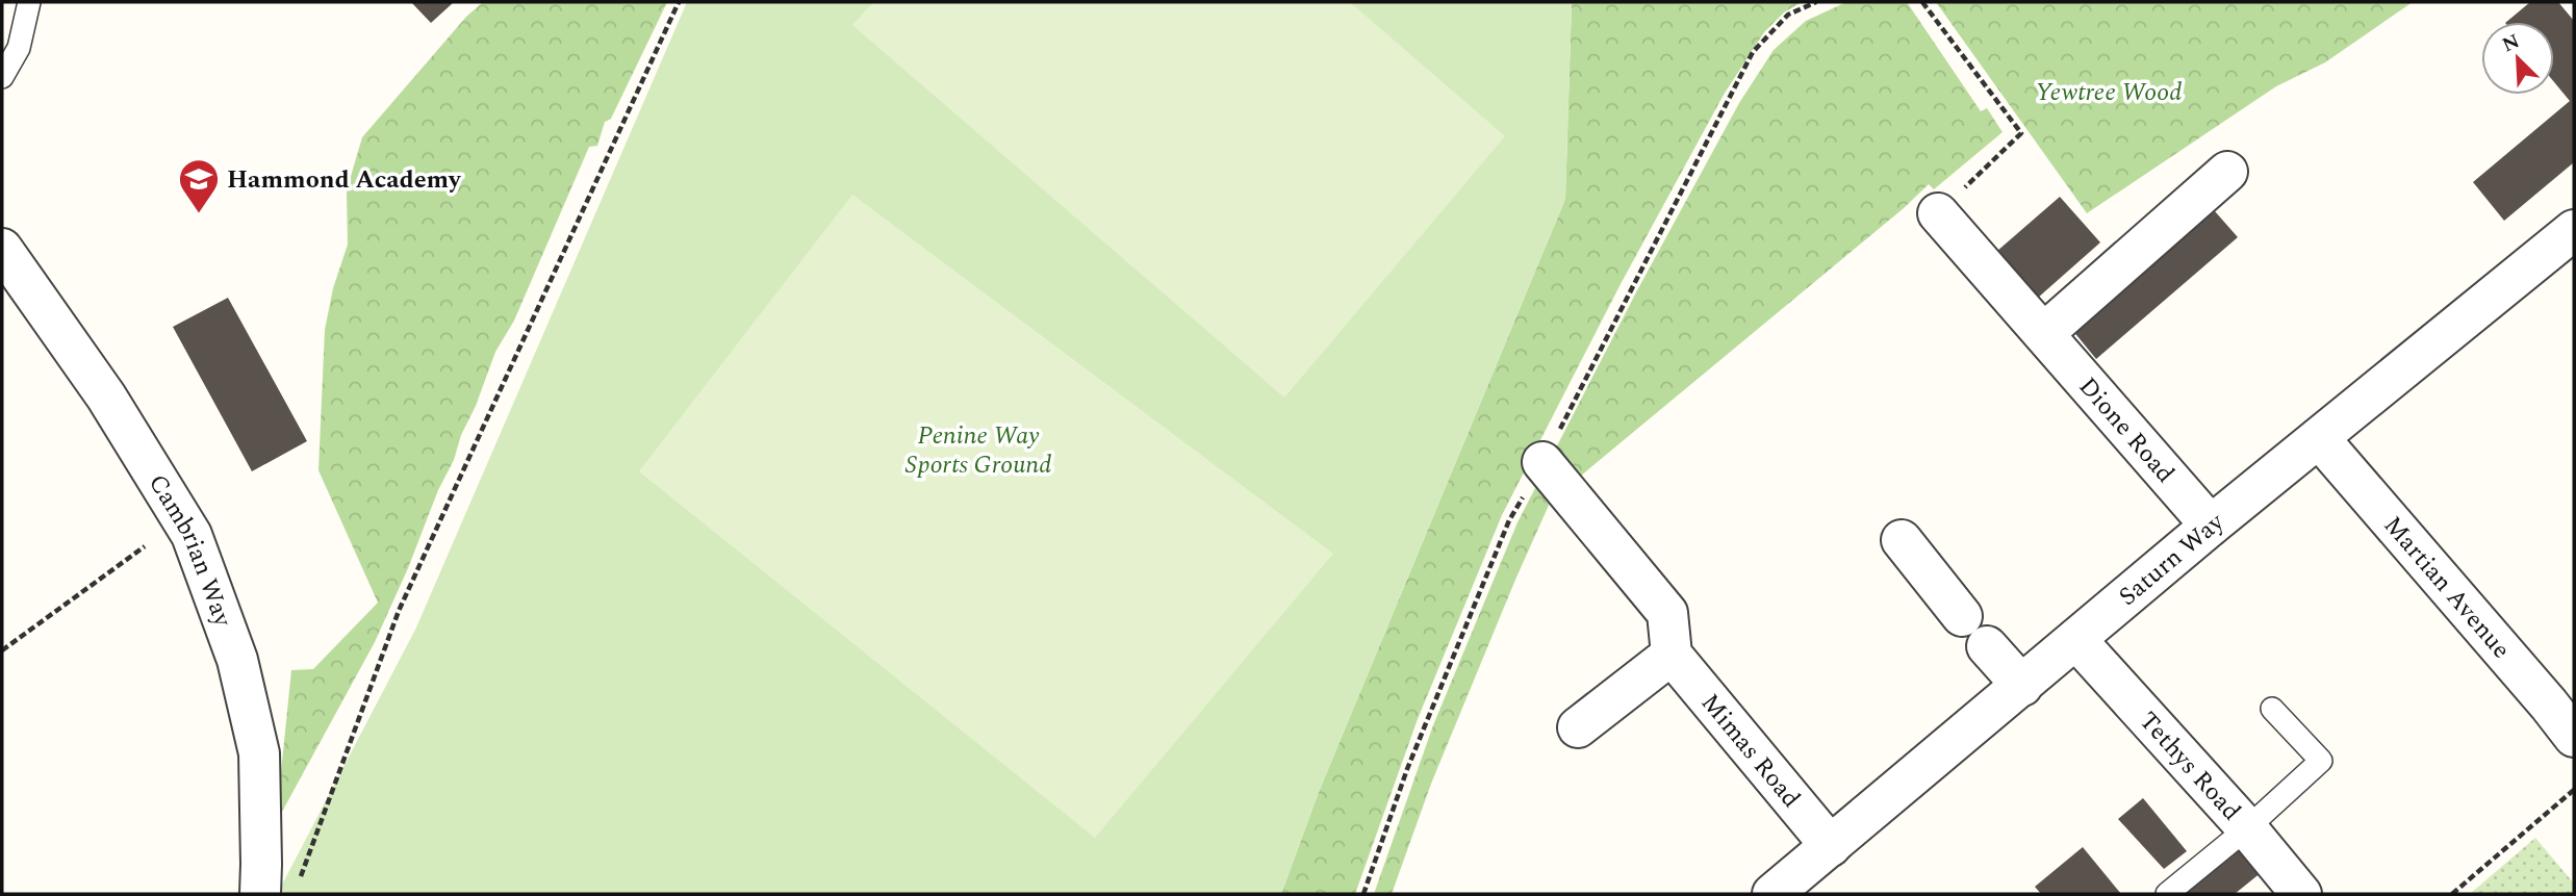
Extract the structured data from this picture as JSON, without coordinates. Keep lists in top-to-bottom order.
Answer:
{
  "streets": {
    "street": [
      "Dione Road",
      "Cambrian Way",
      "Saturn Way",
      "Martian Avenue",
      "Mimas Road",
      "Tethys Road"
    ]
  },
  "crossings": [
    ["Dione Road", "Saturn Way"],
    ["Saturn Way", "Martian Avenue"],
    ["Saturn Way", "Mimas Road"],
    ["Saturn Way", "Tethys Road"]
  ],
  "parks": ["Yewtree Wood", "Penine Way Sports Ground"],
  "places": {
    "school or university": ["Hammond Academy"]
  },
  "north": "top left"
}
